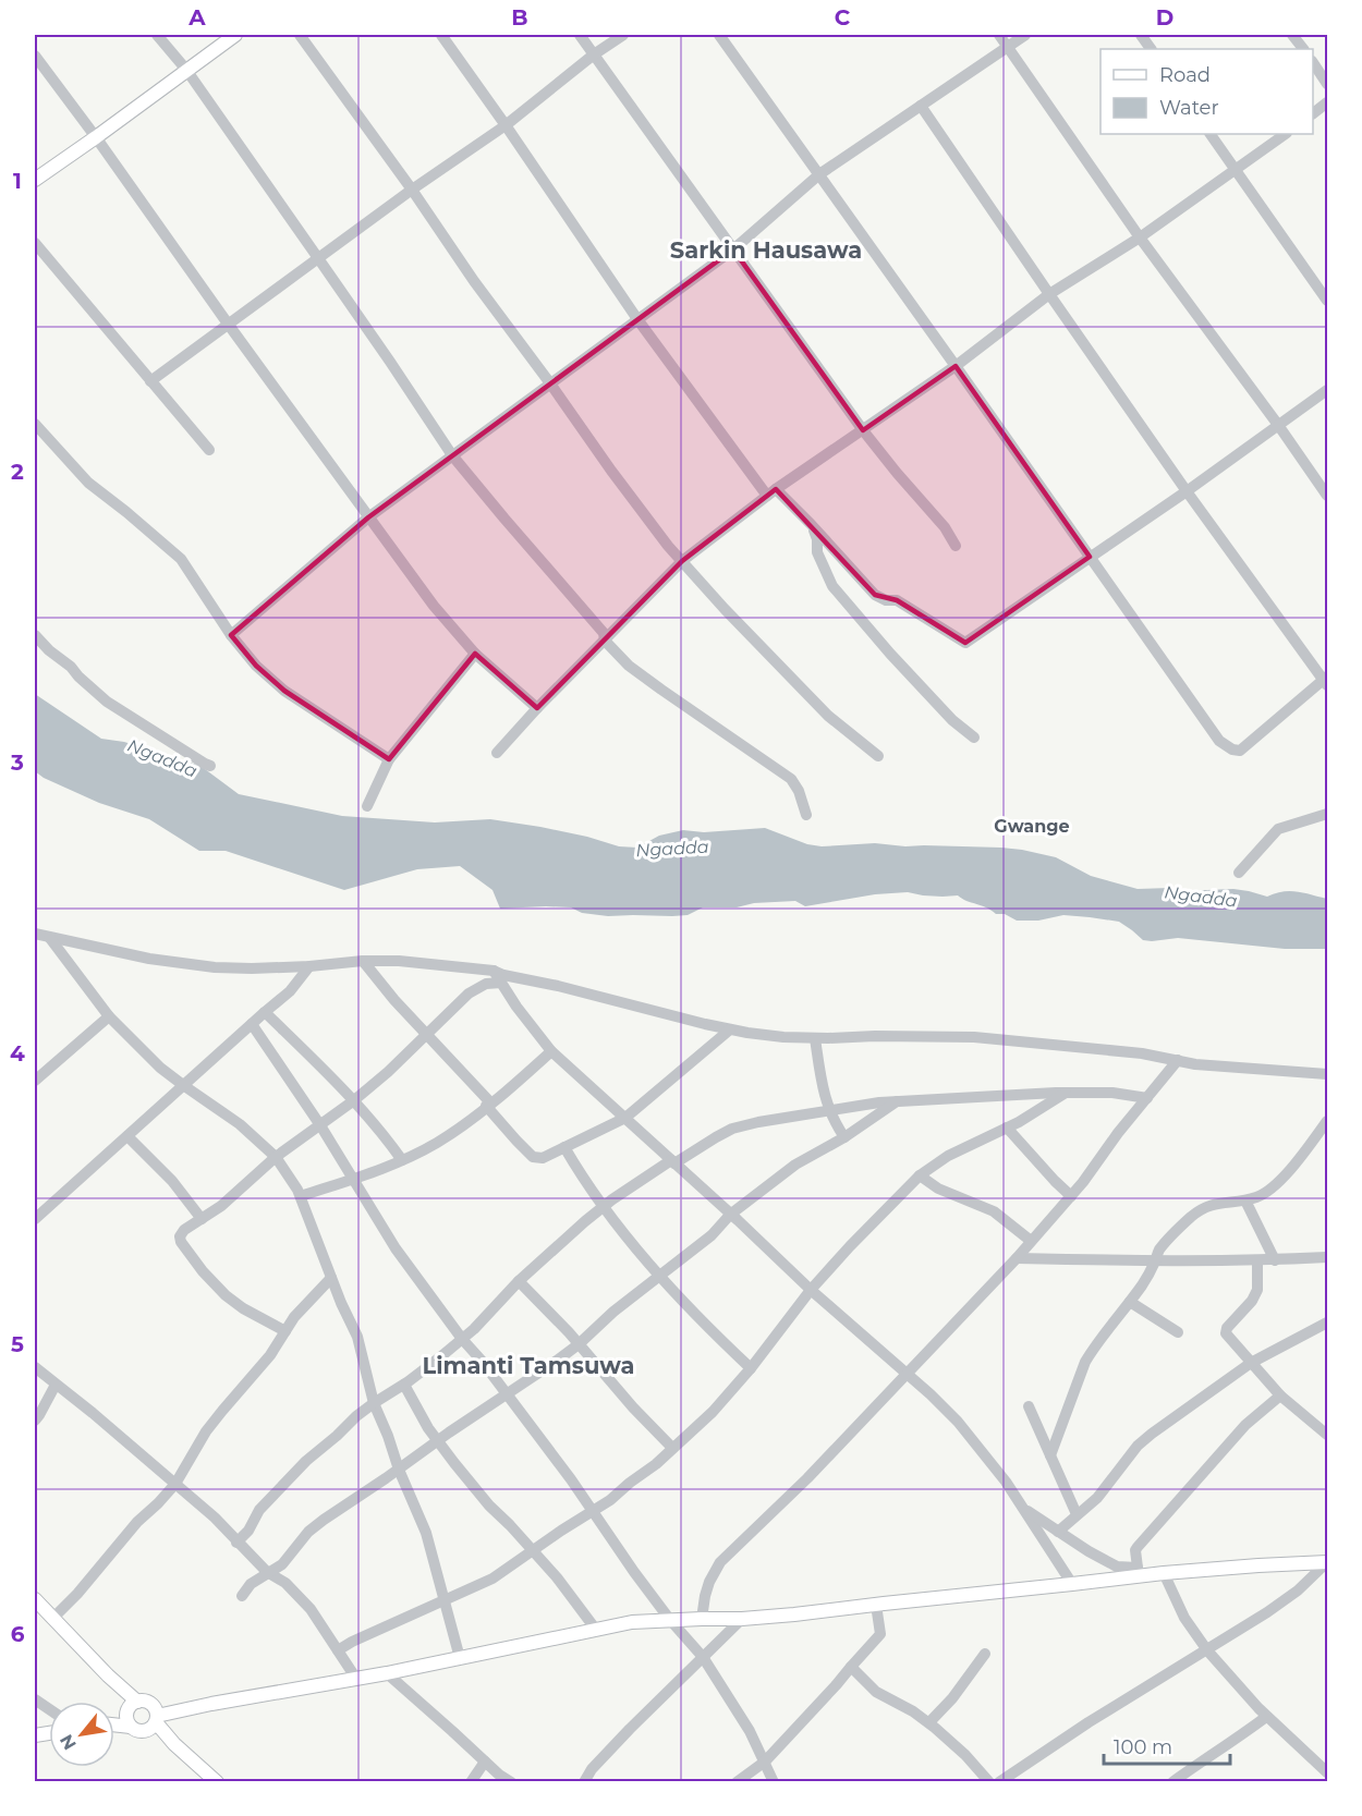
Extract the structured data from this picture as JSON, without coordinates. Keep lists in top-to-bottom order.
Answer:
{
  "districts": ["Sarkin Hausawa", "Gwange", "Limanti Tamsuwa"],
  "water": ["Ngadda"],
  "legend": ["Road", "Water"],
  "scale_bar": "100 m",
  "north": "bottom left",
  "grid": {
    "columns": [
      "A",
      "B",
      "C",
      "D"
    ],
    "rows": [
      "1",
      "2",
      "3",
      "4",
      "5",
      "6"
    ]
  }
}
